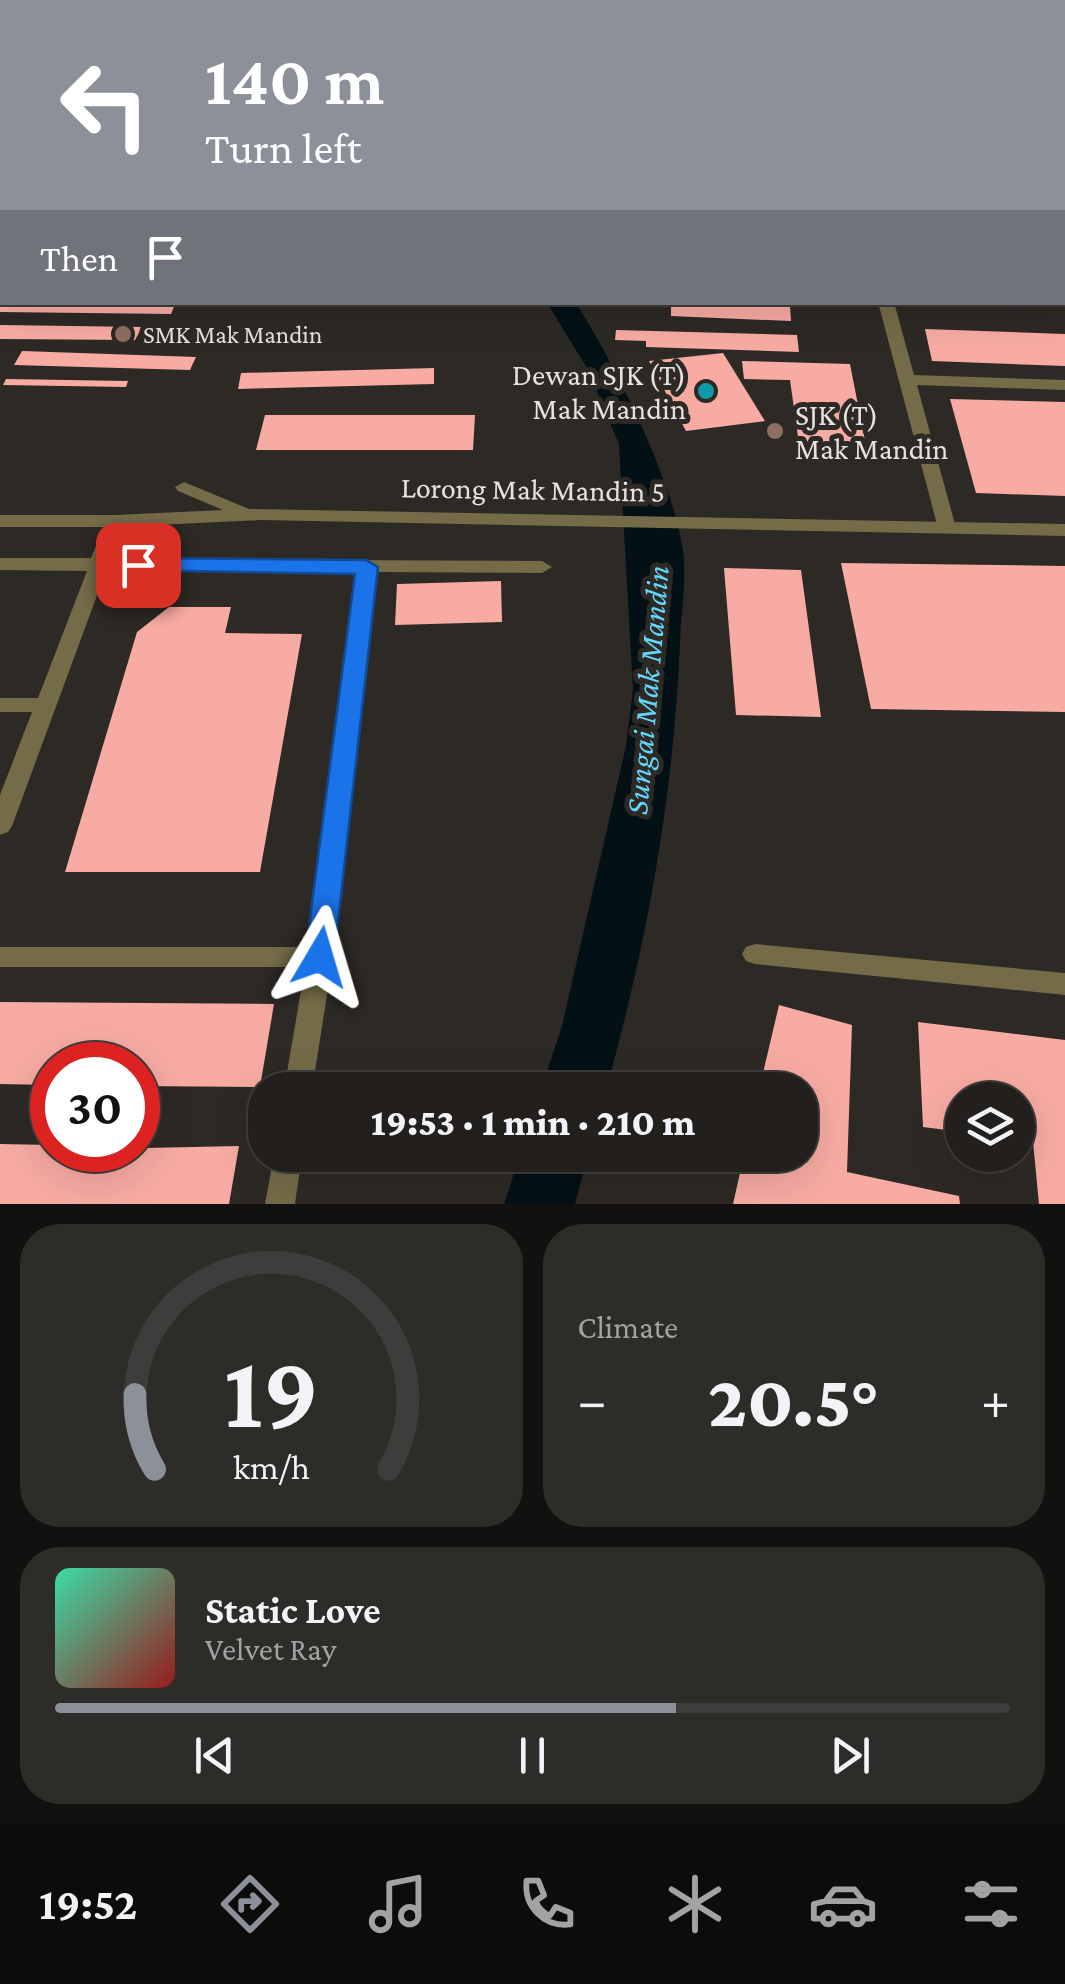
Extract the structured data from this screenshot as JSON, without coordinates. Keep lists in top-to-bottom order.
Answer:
{
  "streets": {
    "street": ["Lorong Mak Mandin 5"]
  },
  "water": ["Sungai Mak Mandin"],
  "places": ["SMK Mak Mandin", "Dewan SJK (T) Mak Mandin", "SJK (T) Mak Mandin"],
  "page": {
    "turn": ["140 m", "Turn left"],
    "then": "Then",
    "limit": "30",
    "trip": "19:53 · 1 min · 210 m",
    "tile": "Climate",
    "heat": ["−", "20.5°", "+"],
    "song": ["Static Love", "Velvet Ray"],
    "tabs": "19:52",
    "gauge": ["19", "km/h"]
  }
}
